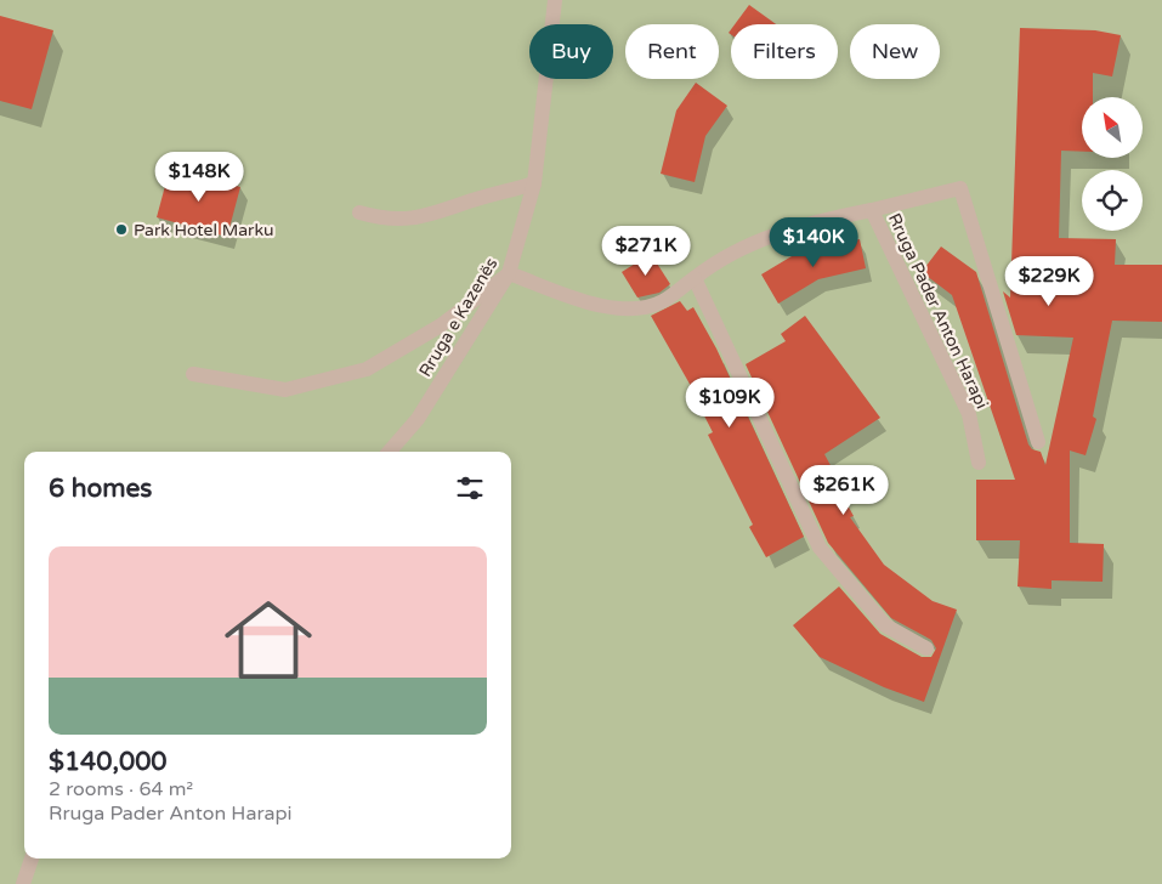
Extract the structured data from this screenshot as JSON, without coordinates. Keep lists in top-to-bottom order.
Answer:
{
  "streets": {
    "street": ["Rruga Pader Anton Harapi", "Rruga e Kazenës"]
  },
  "crossings": [
    ["Rruga Pader Anton Harapi", "Rruga e Kazenës"]
  ],
  "places": ["Park Hotel Marku"],
  "north": "top left",
  "page": {
    "chip": [
      "Buy",
      "Rent",
      "Filters",
      "New"
    ],
    "price": [
      "$148K",
      "$140K",
      "$271K",
      "$229K",
      "$109K",
      "$261K"
    ],
    "heading": "6 homes",
    "list": [
      {
        "name": "$140,000",
        "note": "2 rooms · 64 m² · Rruga Pader Anton Harapi"
      }
    ]
  }
}
